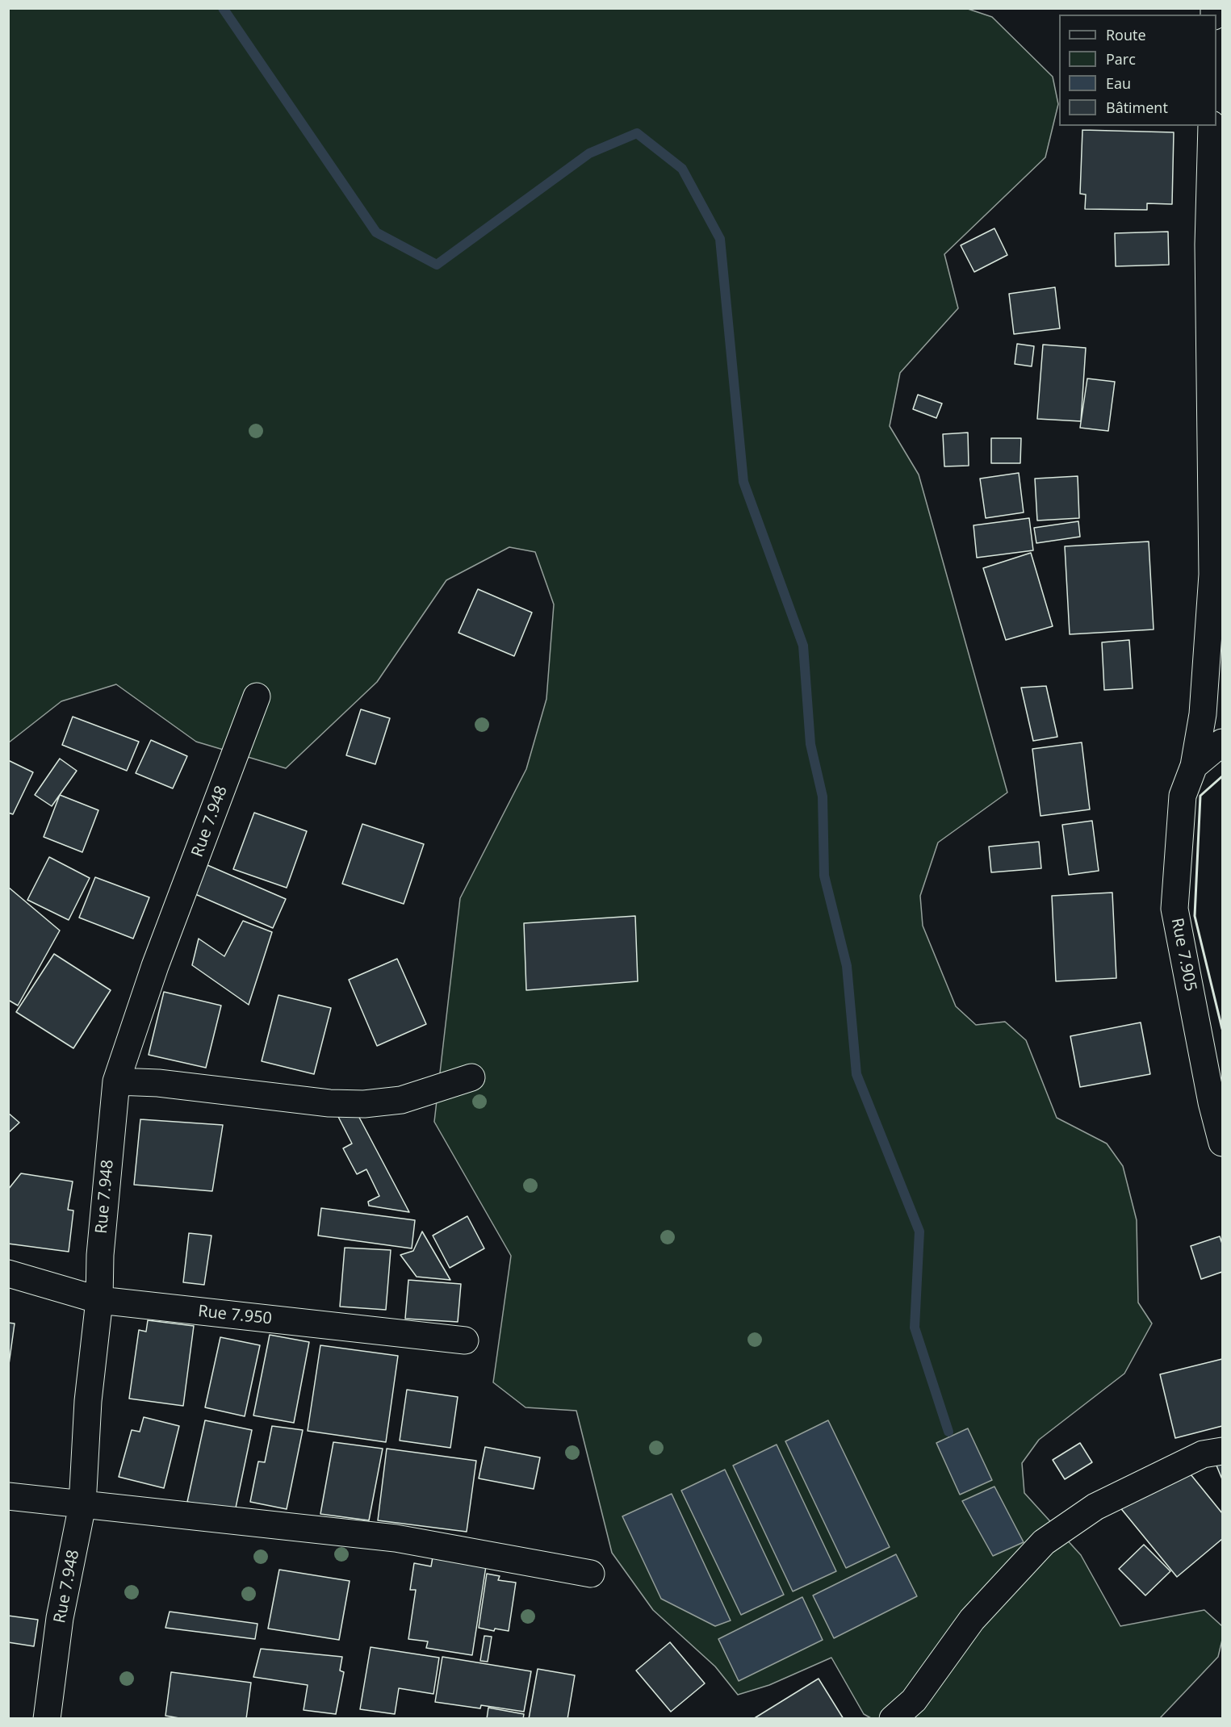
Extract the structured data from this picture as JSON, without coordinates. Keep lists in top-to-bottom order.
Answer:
{
  "streets": {
    "street": ["Rue 7.948", "Rue 7.905", "Rue 7.950"]
  },
  "crossings": [
    ["Rue 7.948", "Rue 7.950"]
  ],
  "legend": [
    "Route",
    "Parc",
    "Eau",
    "Bâtiment"
  ]
}
